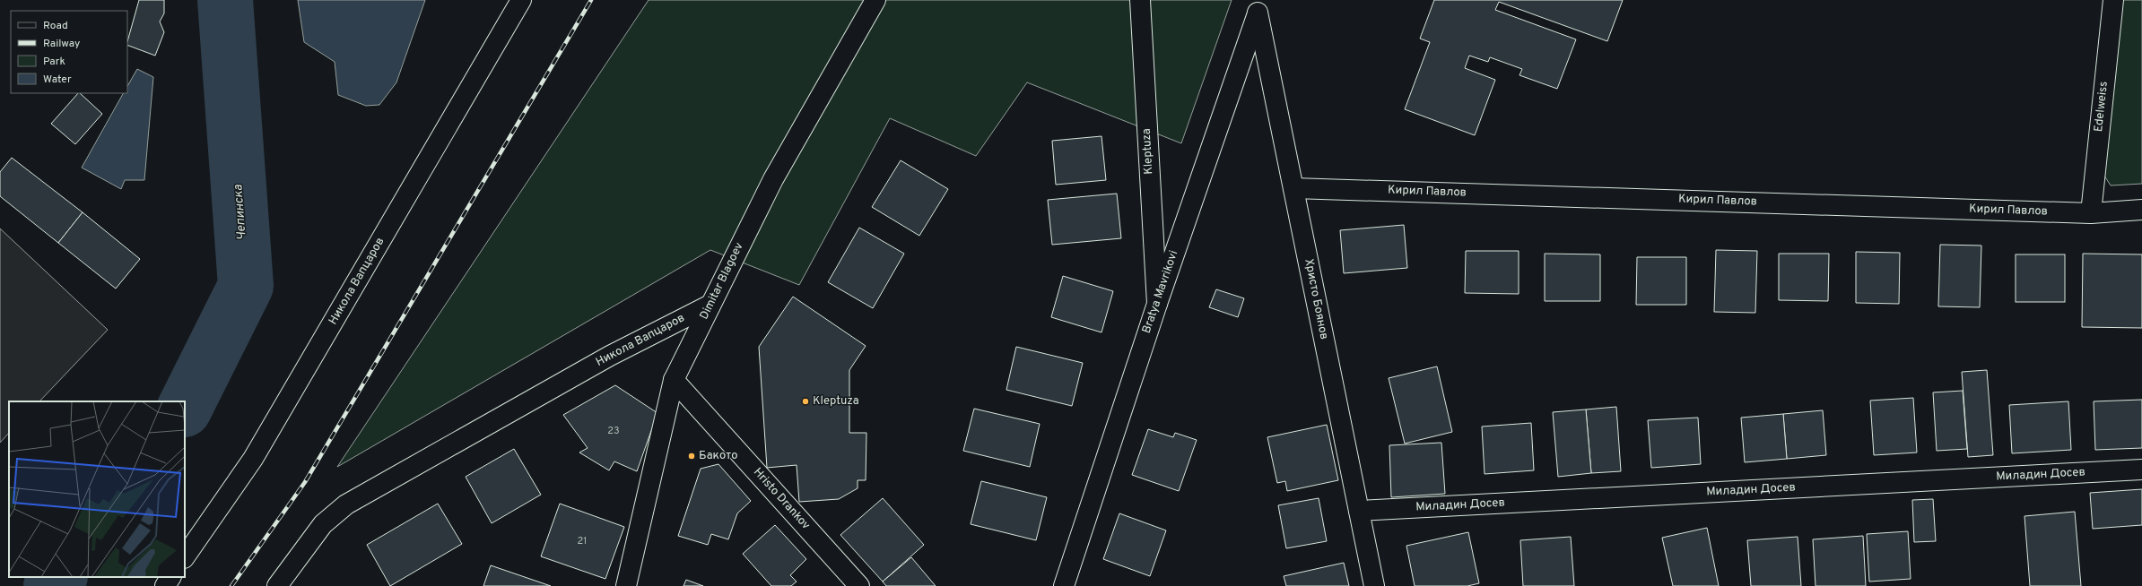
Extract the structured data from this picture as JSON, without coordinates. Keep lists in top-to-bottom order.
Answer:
{
  "streets": {
    "street": [
      "Edelweiss",
      "Kleptuza",
      "Кирил Павлов",
      "Никола Вапцаров",
      "Dimitar Blagoev",
      "Bratya Mavrikovi",
      "Христо Боянов",
      "Миладин Досев",
      "Hristo Drankov"
    ]
  },
  "crossings": [
    ["Edelweiss", "Кирил Павлов"],
    ["Kleptuza", "Bratya Mavrikovi"],
    ["Кирил Павлов", "Христо Боянов"],
    ["Никола Вапцаров", "Dimitar Blagoev"],
    ["Dimitar Blagoev", "Hristo Drankov"],
    ["Bratya Mavrikovi", "Христо Боянов"],
    ["Христо Боянов", "Миладин Досев"]
  ],
  "water": ["Чепинска"],
  "places": ["Kleptuza", "Бакото"],
  "house_numbers": ["23", "21"],
  "legend": [
    "Road",
    "Railway",
    "Park",
    "Water"
  ]
}
